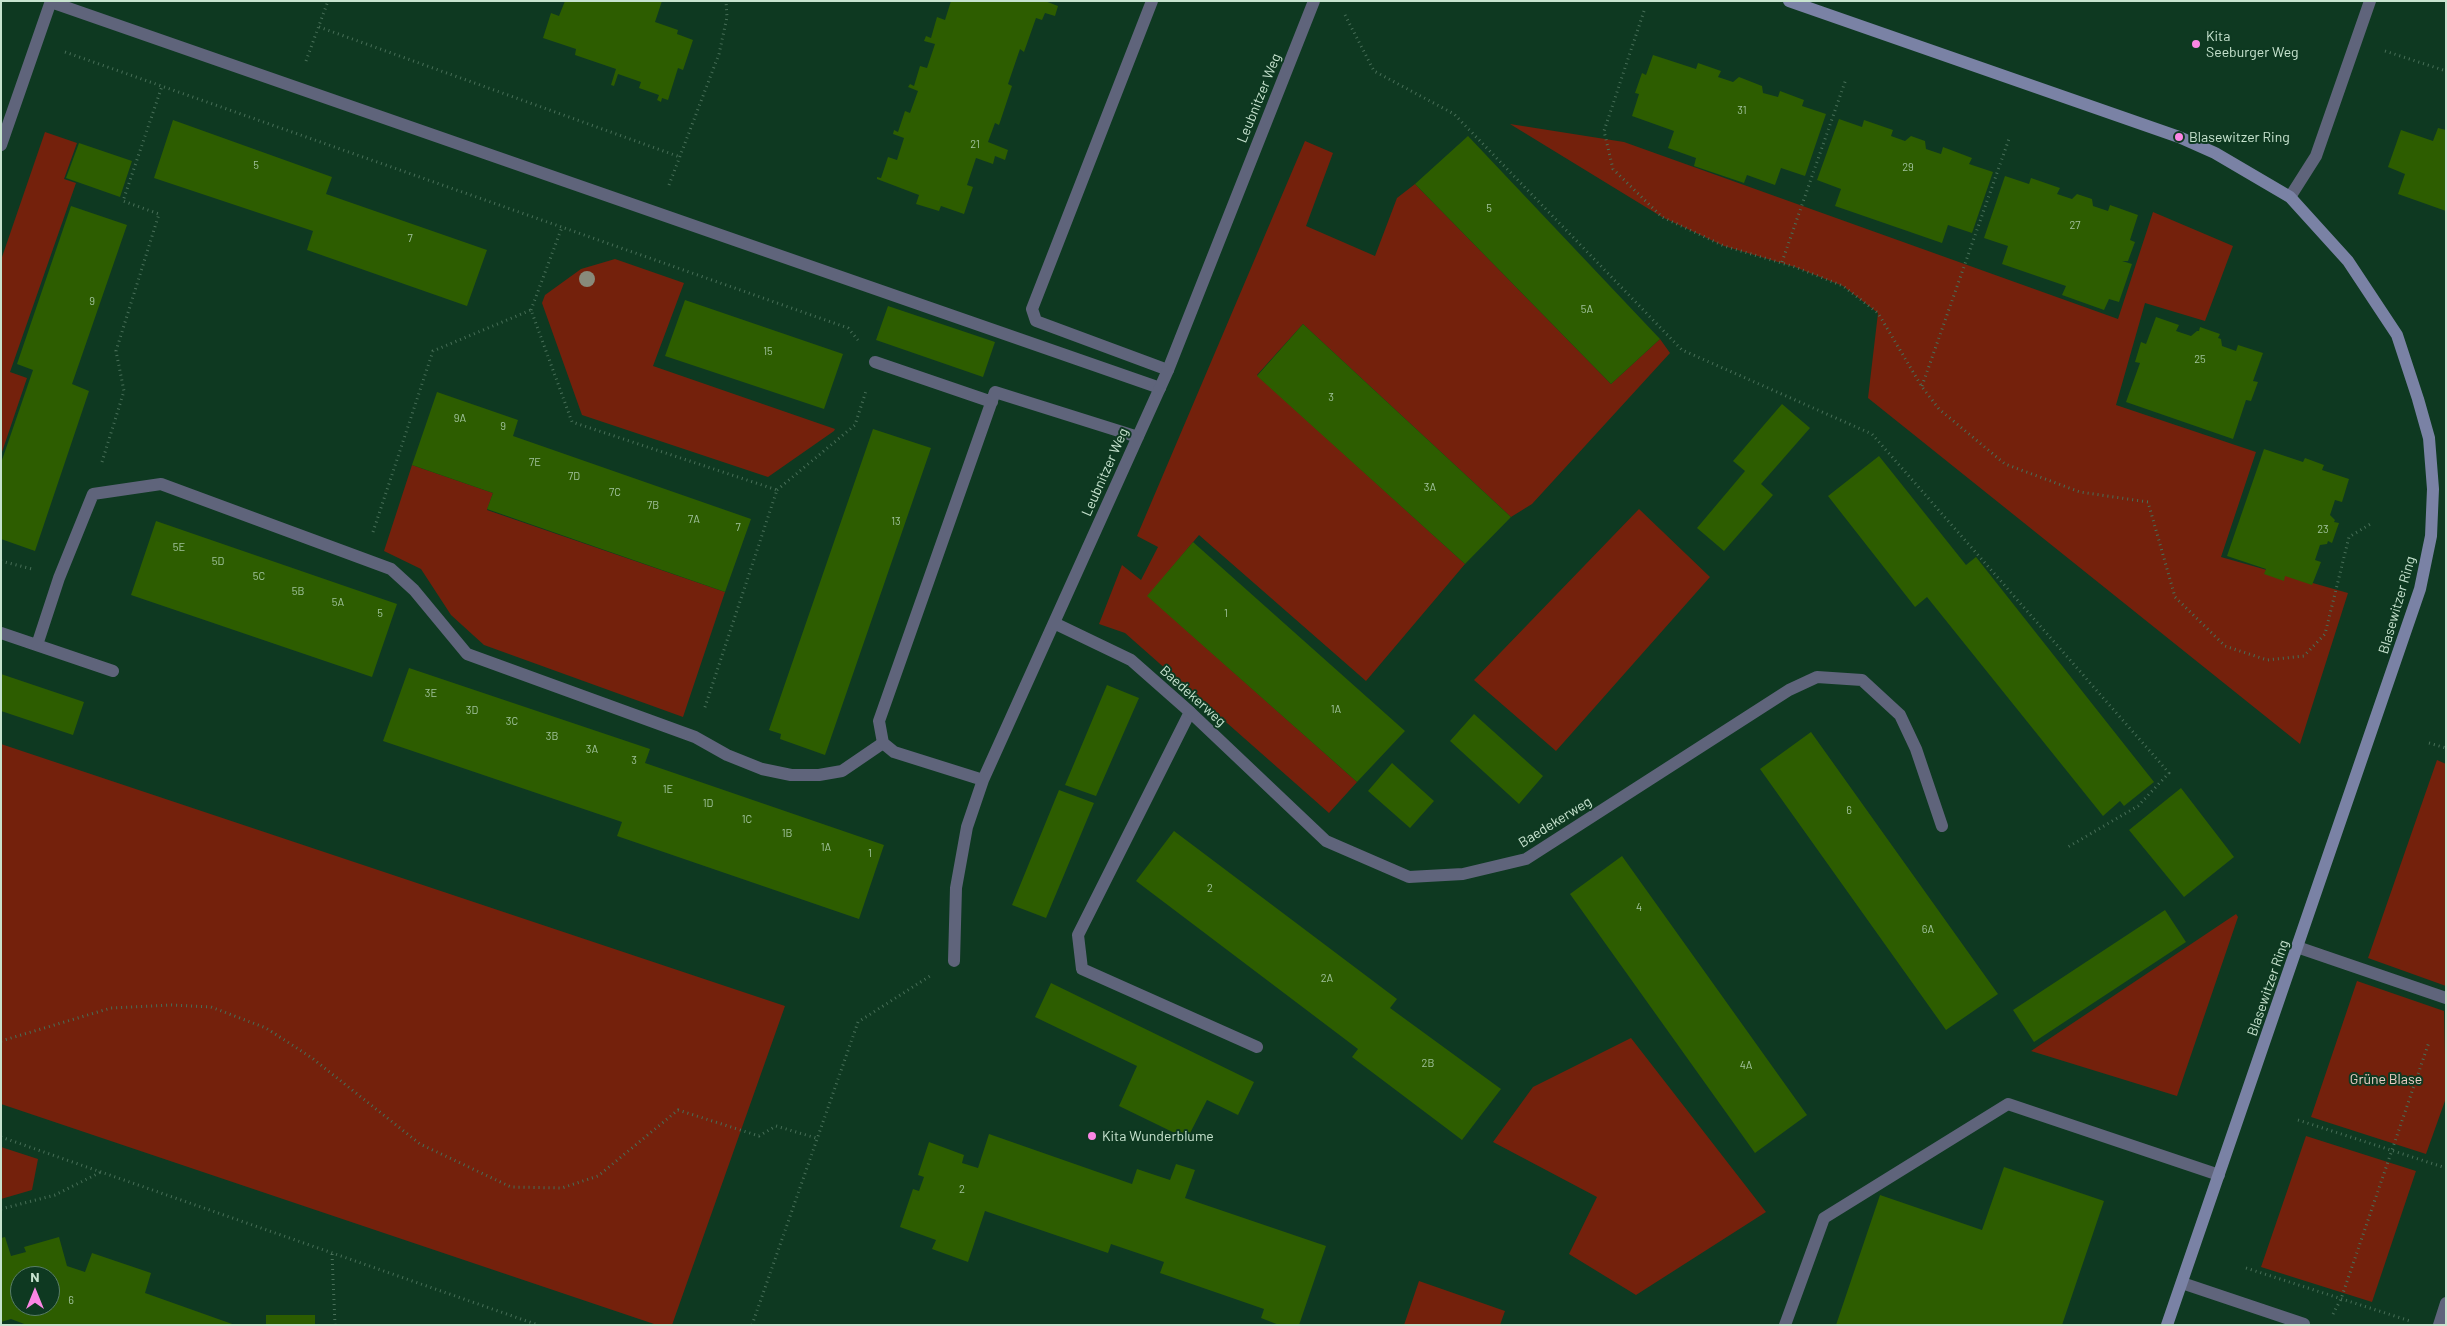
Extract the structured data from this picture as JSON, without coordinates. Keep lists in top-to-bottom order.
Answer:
{
  "streets": {
    "street": ["Leubnitzer Weg", "Blasewitzer Ring", "Baedekerweg"]
  },
  "crossings": [
    ["Leubnitzer Weg", "Baedekerweg"]
  ],
  "parks": ["Grüne Blase"],
  "places": ["Kita Seeburger Weg", "Blasewitzer Ring", "Kita Wunderblume"],
  "house_numbers": [
    "31",
    "21",
    "5",
    "29",
    "5",
    "27",
    "7",
    "9",
    "5A",
    "15",
    "25",
    "3",
    "9A",
    "9",
    "7E",
    "7D",
    "3A",
    "7C",
    "7B",
    "7A",
    "13",
    "7",
    "23",
    "5E",
    "5D",
    "5C",
    "5B",
    "5A",
    "5",
    "1",
    "3E",
    "1A",
    "3D",
    "3C",
    "3B",
    "3A",
    "3",
    "1E",
    "1D",
    "6",
    "1C",
    "1B",
    "1A",
    "1",
    "2",
    "4",
    "6A",
    "2A",
    "2B",
    "4A",
    "2",
    "6"
  ],
  "north": "top"
}
